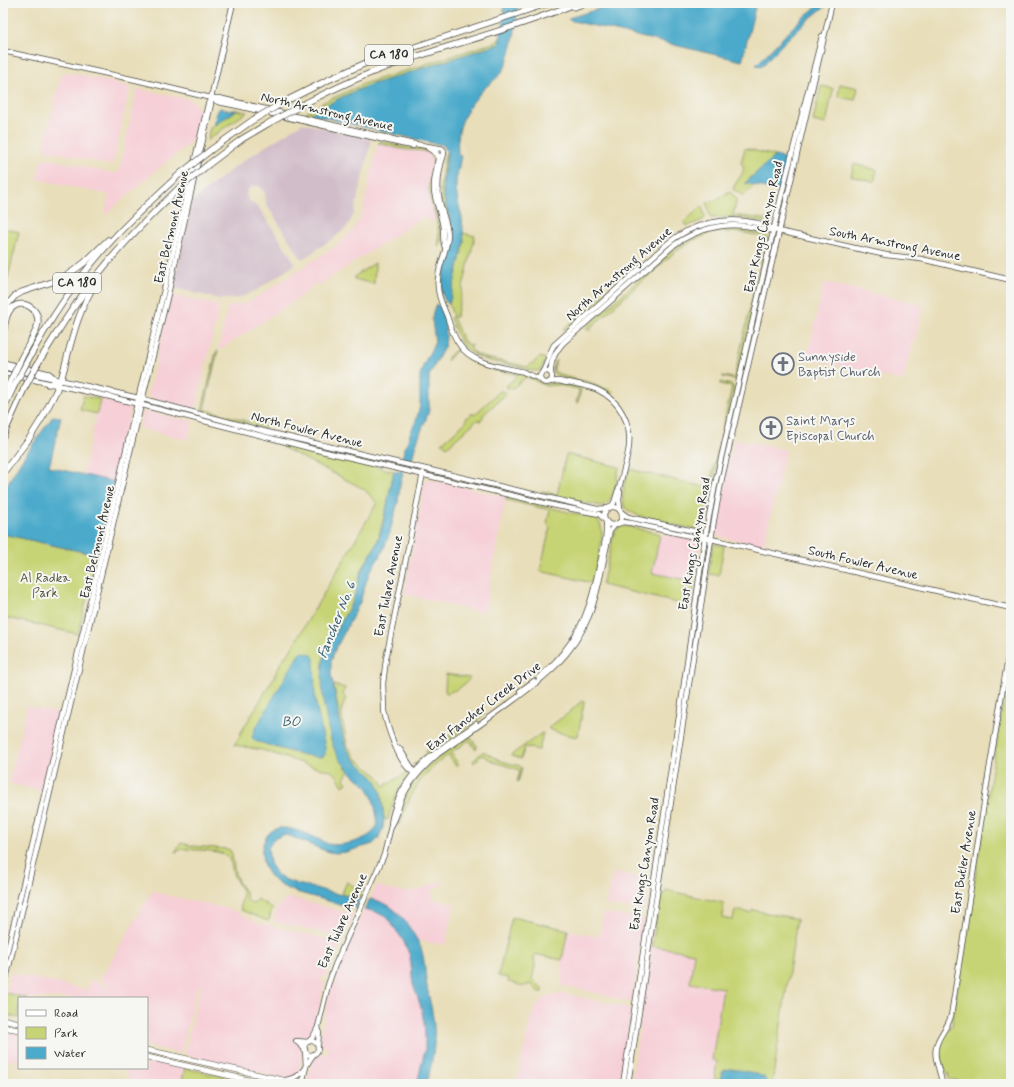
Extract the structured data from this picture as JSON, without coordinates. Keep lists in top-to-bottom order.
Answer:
{
  "streets": {
    "highway": ["CA 180"],
    "street": [
      "North Armstrong Avenue",
      "East Belmont Avenue",
      "East Kings Canyon Road",
      "South Armstrong Avenue",
      "North Fowler Avenue",
      "South Fowler Avenue",
      "East Tulare Avenue",
      "East Fancher Creek Drive",
      "East Butler Avenue"
    ]
  },
  "crossings": [
    ["North Armstrong Avenue", "East Belmont Avenue"],
    ["North Armstrong Avenue", "East Kings Canyon Road"],
    ["North Armstrong Avenue", "South Armstrong Avenue"],
    ["East Belmont Avenue", "North Fowler Avenue"],
    ["East Kings Canyon Road", "South Armstrong Avenue"],
    ["East Kings Canyon Road", "South Fowler Avenue"],
    ["North Fowler Avenue", "East Tulare Avenue"],
    ["North Fowler Avenue", "East Fancher Creek Drive"],
    ["East Tulare Avenue", "East Fancher Creek Drive"]
  ],
  "water": ["Fancher No. 6", "BO"],
  "parks": ["Al Radka Park"],
  "places": {
    "church": ["Sunnyside Baptist Church", "Saint Marys Episcopal Church"]
  },
  "legend": ["Road", "Park", "Water"]
}
